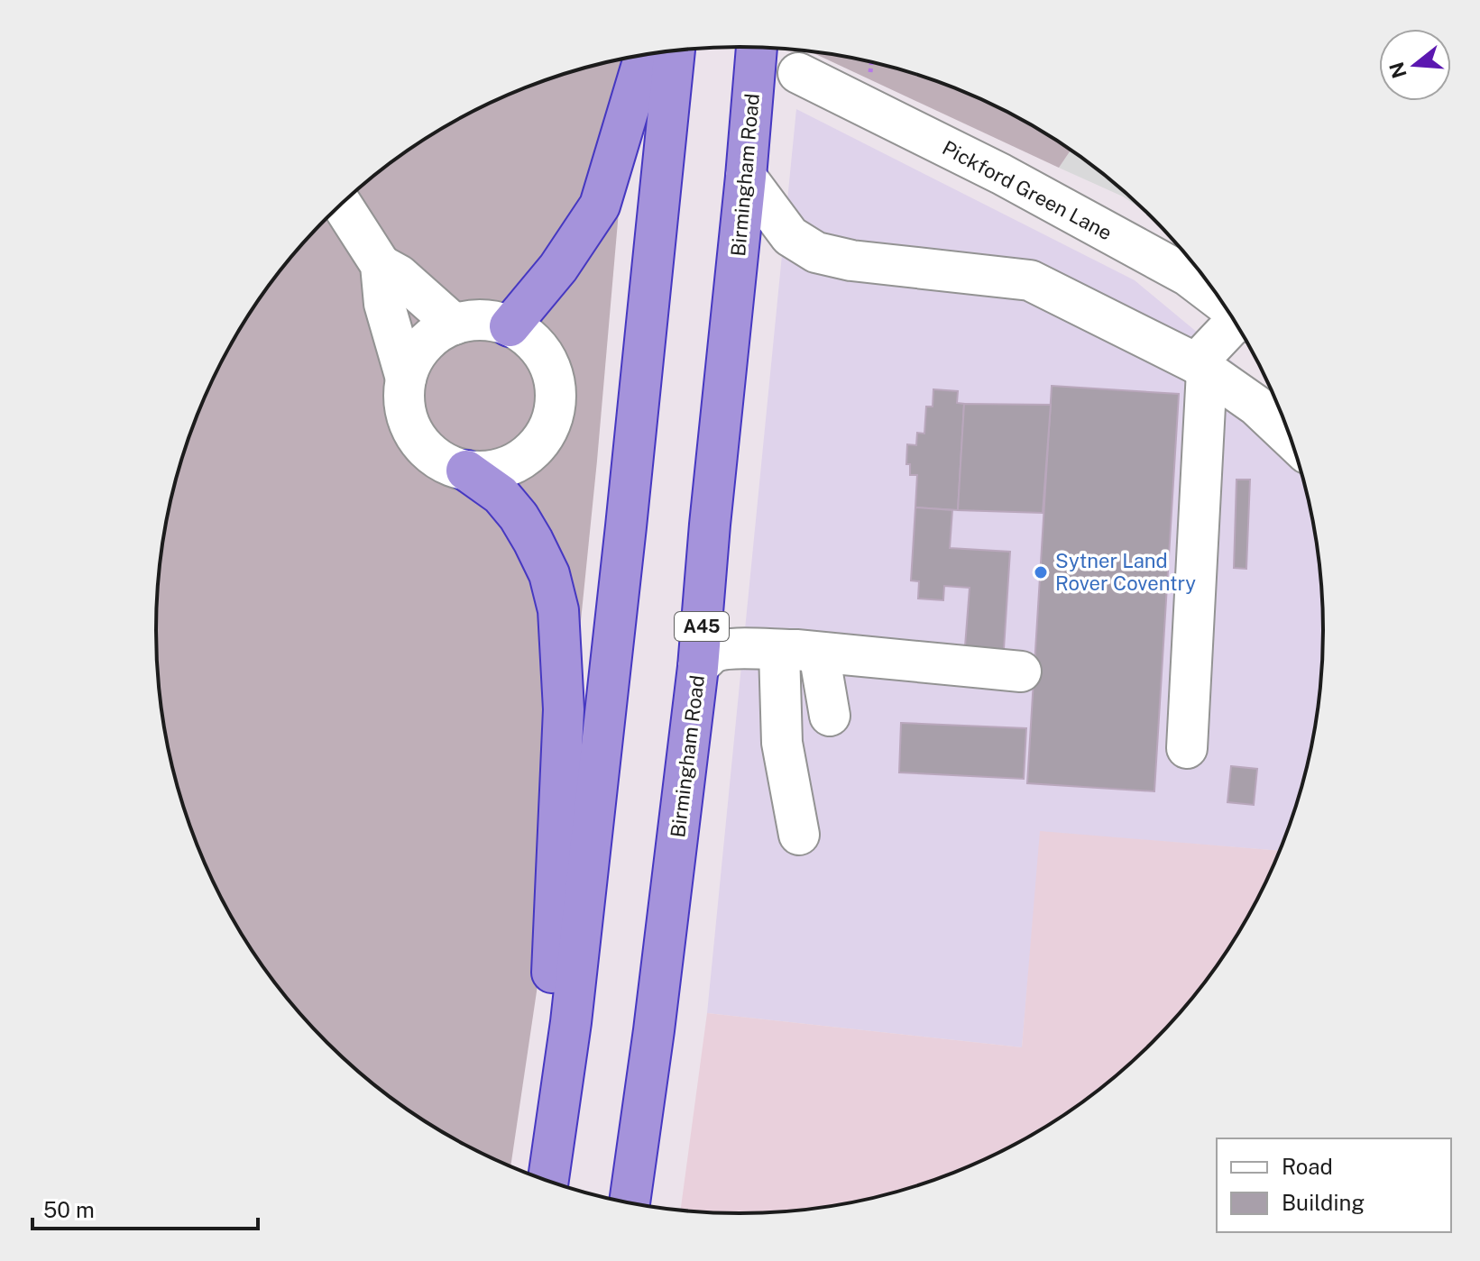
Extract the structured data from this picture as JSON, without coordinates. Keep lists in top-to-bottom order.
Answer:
{
  "streets": {
    "highway": ["Birmingham Road", "A45"],
    "street": ["Pickford Green Lane"]
  },
  "places": ["Sytner Land Rover Coventry"],
  "legend": ["Road", "Building"],
  "scale_bar": "50 m",
  "north": "left"
}
